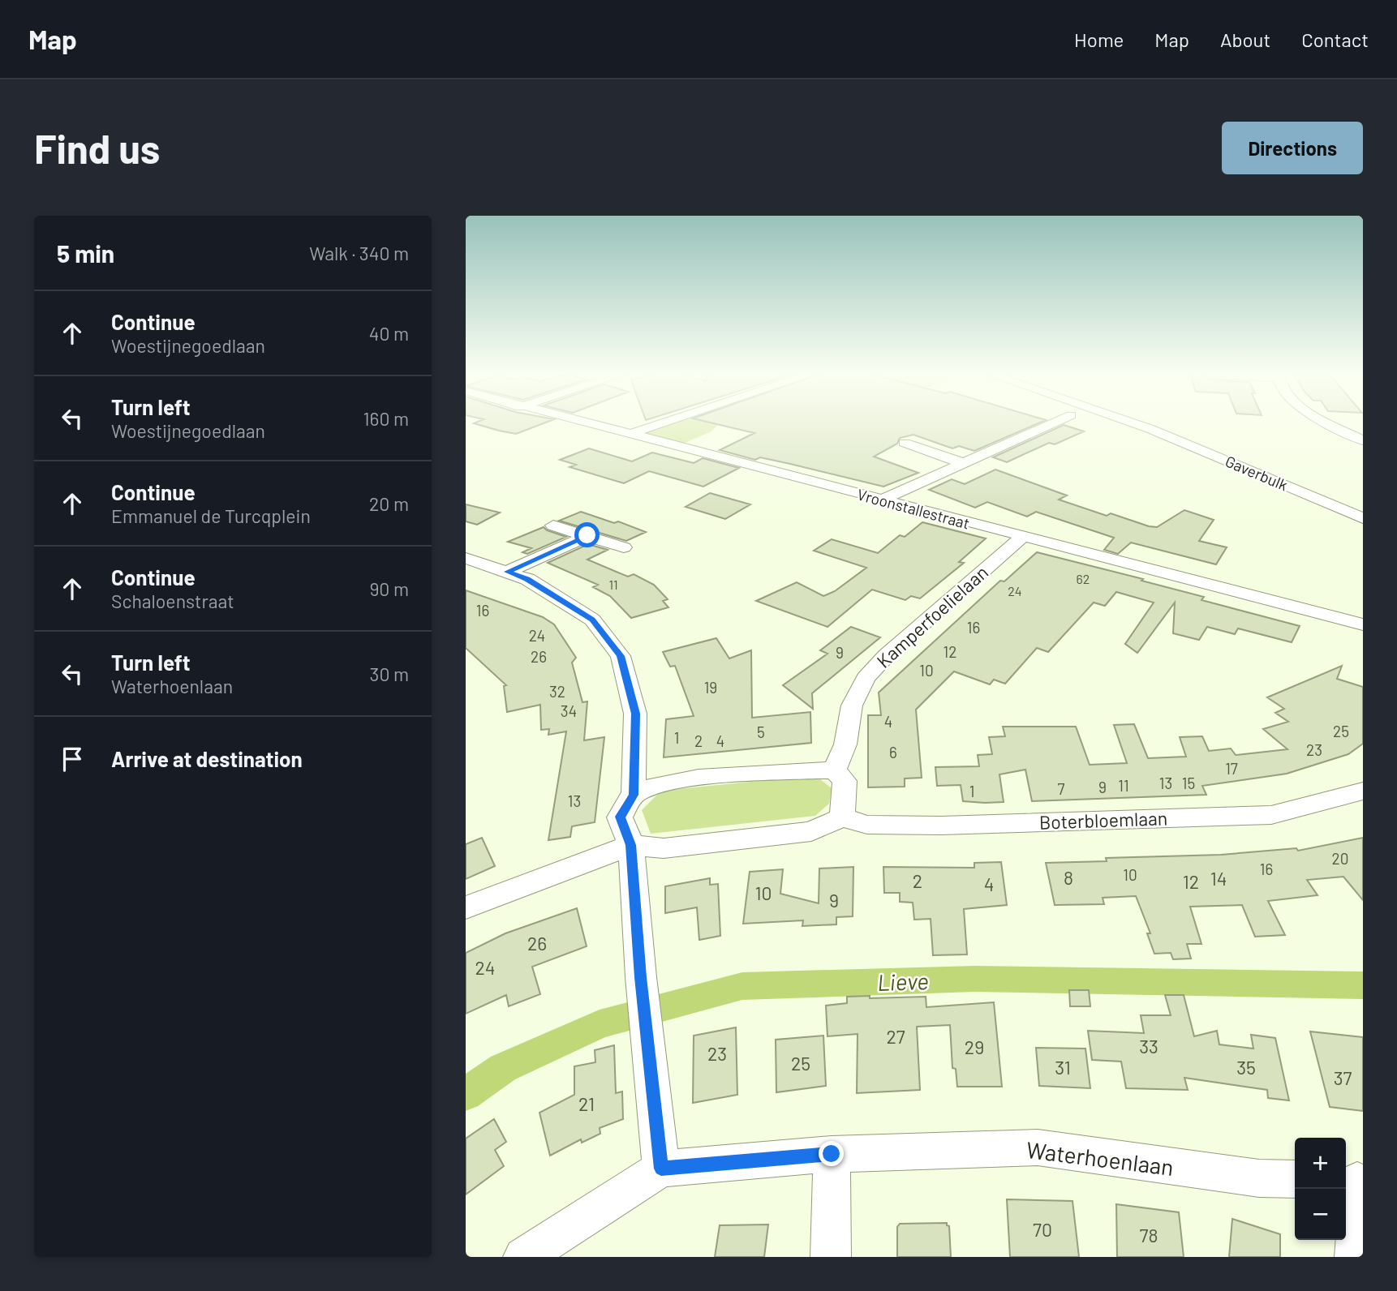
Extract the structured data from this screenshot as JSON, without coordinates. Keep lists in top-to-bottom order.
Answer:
{
  "streets": {
    "street": [
      "Gaverbulk",
      "Vroonstallestraat",
      "Kamperfoelielaan",
      "Boterbloemlaan",
      "Waterhoenlaan"
    ]
  },
  "crossings": [
    ["Vroonstallestraat", "Kamperfoelielaan"]
  ],
  "water": ["Lieve"],
  "house_numbers": [
    "62",
    "11",
    "24",
    "16",
    "16",
    "24",
    "12",
    "9",
    "26",
    "10",
    "19",
    "32",
    "34",
    "4",
    "25",
    "5",
    "1",
    "2",
    "4",
    "23",
    "6",
    "17",
    "13",
    "15",
    "11",
    "9",
    "7",
    "1",
    "13",
    "20",
    "16",
    "10",
    "8",
    "14",
    "2",
    "12",
    "4",
    "10",
    "9",
    "26",
    "24",
    "27",
    "33",
    "29",
    "23",
    "25",
    "31",
    "35",
    "37",
    "21",
    "70",
    "78"
  ],
  "page": {
    "header": "Map",
    "nav": [
      "Home",
      "Map",
      "About",
      "Contact"
    ],
    "buttons": "Directions",
    "title": "Find us",
    "heading": ["5 min", "Walk · 340 m"],
    "list": [
      ["Continue", "Woestijnegoedlaan", "40 m"],
      ["Turn left", "Woestijnegoedlaan", "160 m"],
      ["Continue", "Emmanuel de Turcqplein", "20 m"],
      ["Continue", "Schaloenstraat", "90 m"],
      ["Turn left", "Waterhoenlaan", "30 m"],
      "Arrive at destination"
    ],
    "map_buttons": ["+", "−"]
  }
}
